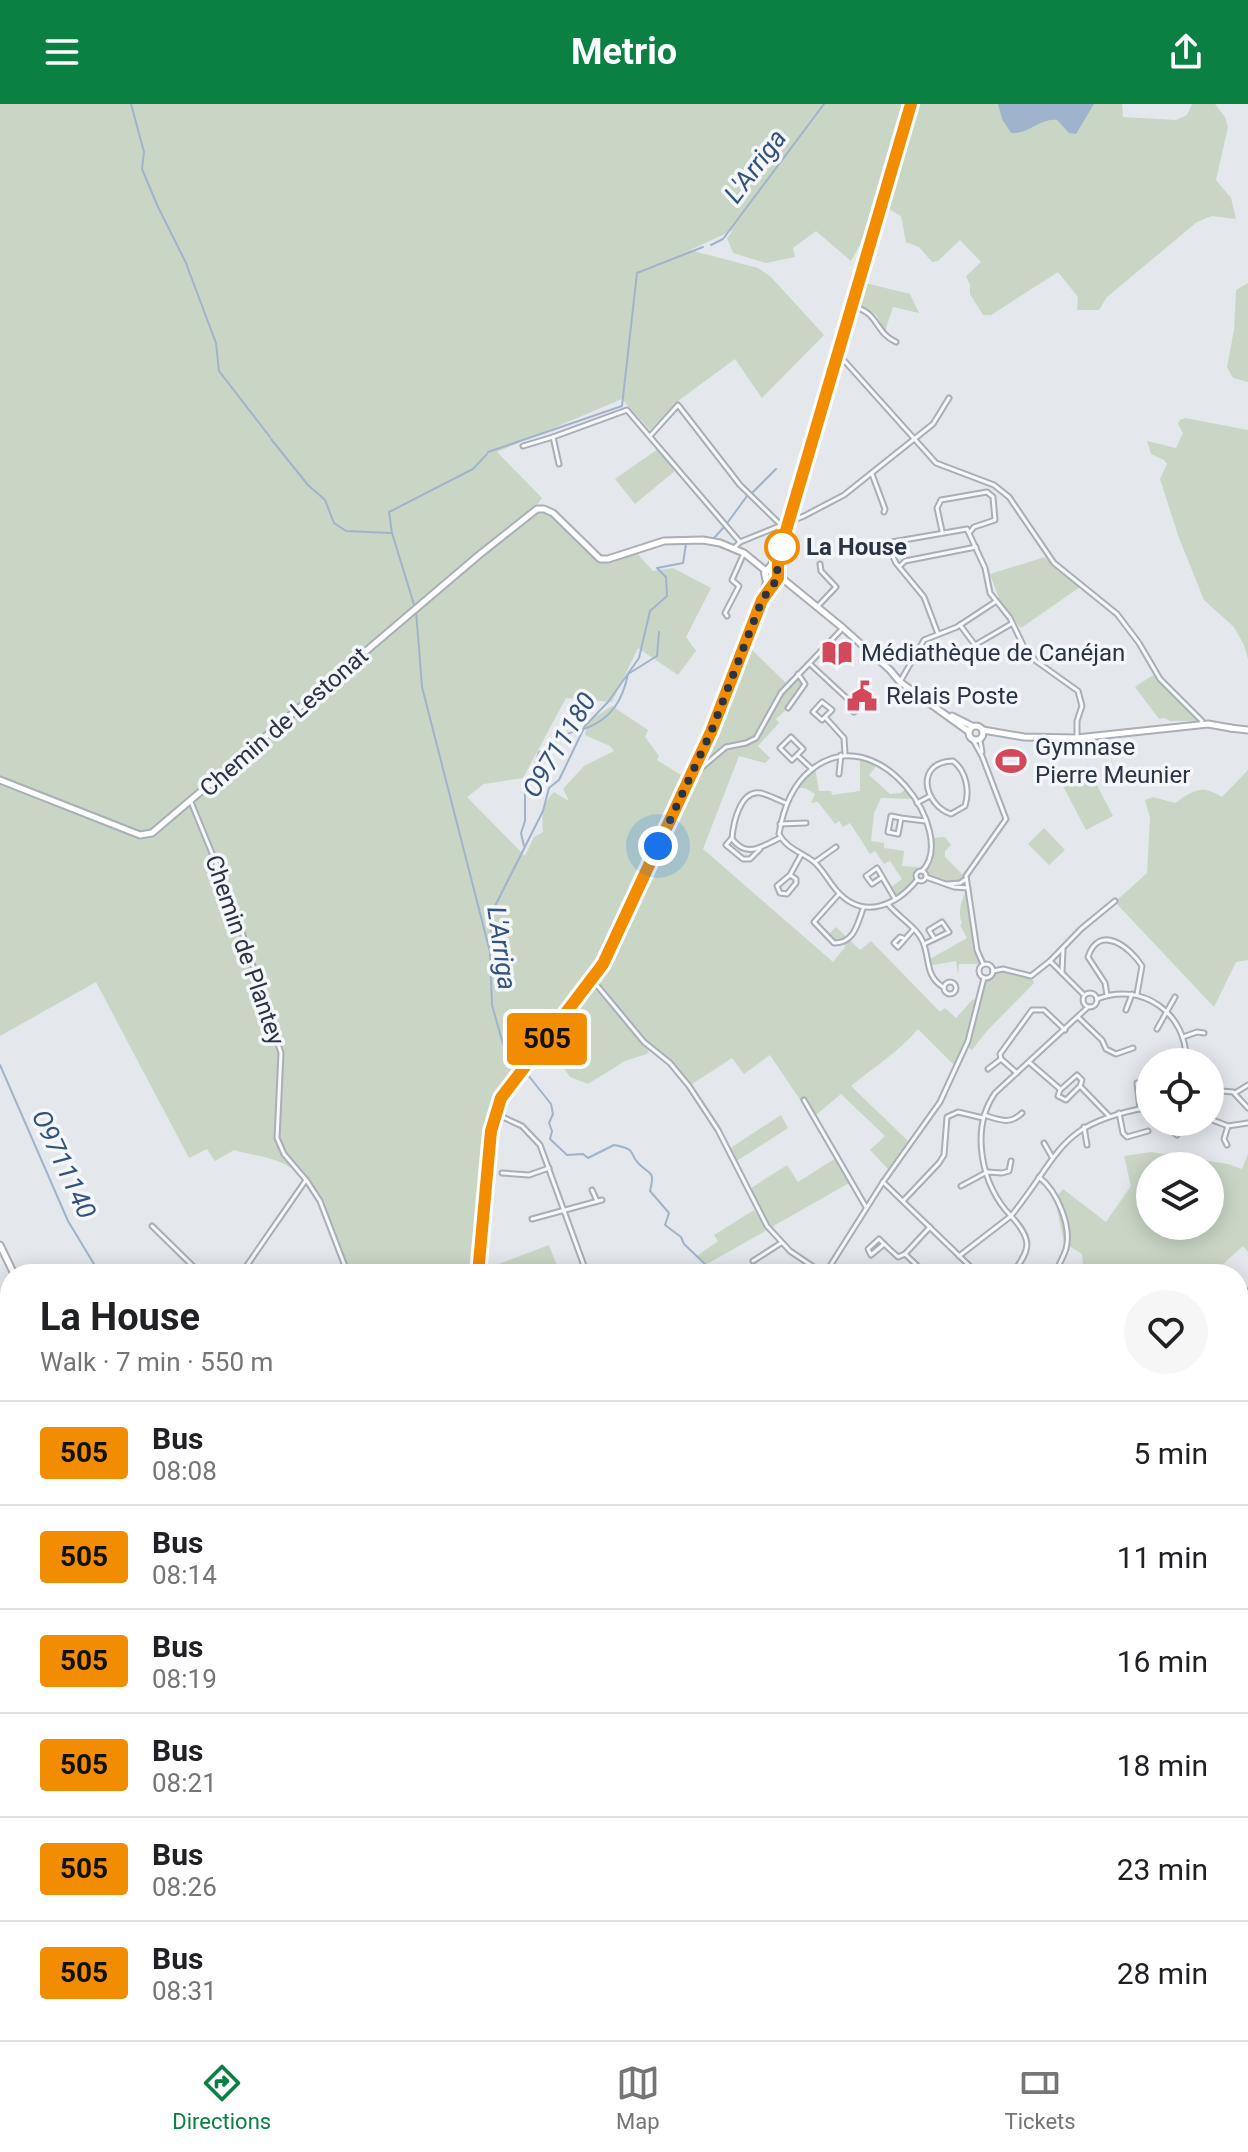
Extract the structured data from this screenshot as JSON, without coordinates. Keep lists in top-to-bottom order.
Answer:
{
  "streets": {
    "street": ["Chemin de Lestonat", "Chemin de Plantey"]
  },
  "crossings": [
    ["Chemin de Lestonat", "Chemin de Plantey"]
  ],
  "water": ["L'Arriga", "O9711180", "O9711140"],
  "places": {
    "other": ["La House"],
    "library": ["Médiathèque de Canéjan"],
    "public building": ["Relais Poste"],
    "sports": ["Gymnase Pierre Meunier"]
  },
  "lines": ["bus line 505"],
  "page": {
    "header": "Metrio",
    "on_map": "505",
    "heading": ["La House", "Walk · 7 min · 550 m"],
    "list": [
      {
        "mark": "505",
        "name": "Bus",
        "note": "08:08",
        "value": "5 min"
      },
      {
        "mark": "505",
        "name": "Bus",
        "note": "08:14",
        "value": "11 min"
      },
      {
        "mark": "505",
        "name": "Bus",
        "note": "08:19",
        "value": "16 min"
      },
      {
        "mark": "505",
        "name": "Bus",
        "note": "08:21",
        "value": "18 min"
      },
      {
        "mark": "505",
        "name": "Bus",
        "note": "08:26",
        "value": "23 min"
      },
      {
        "mark": "505",
        "name": "Bus",
        "note": "08:31",
        "value": "28 min"
      }
    ],
    "tabs": ["Directions", "Map", "Tickets"]
  }
}
